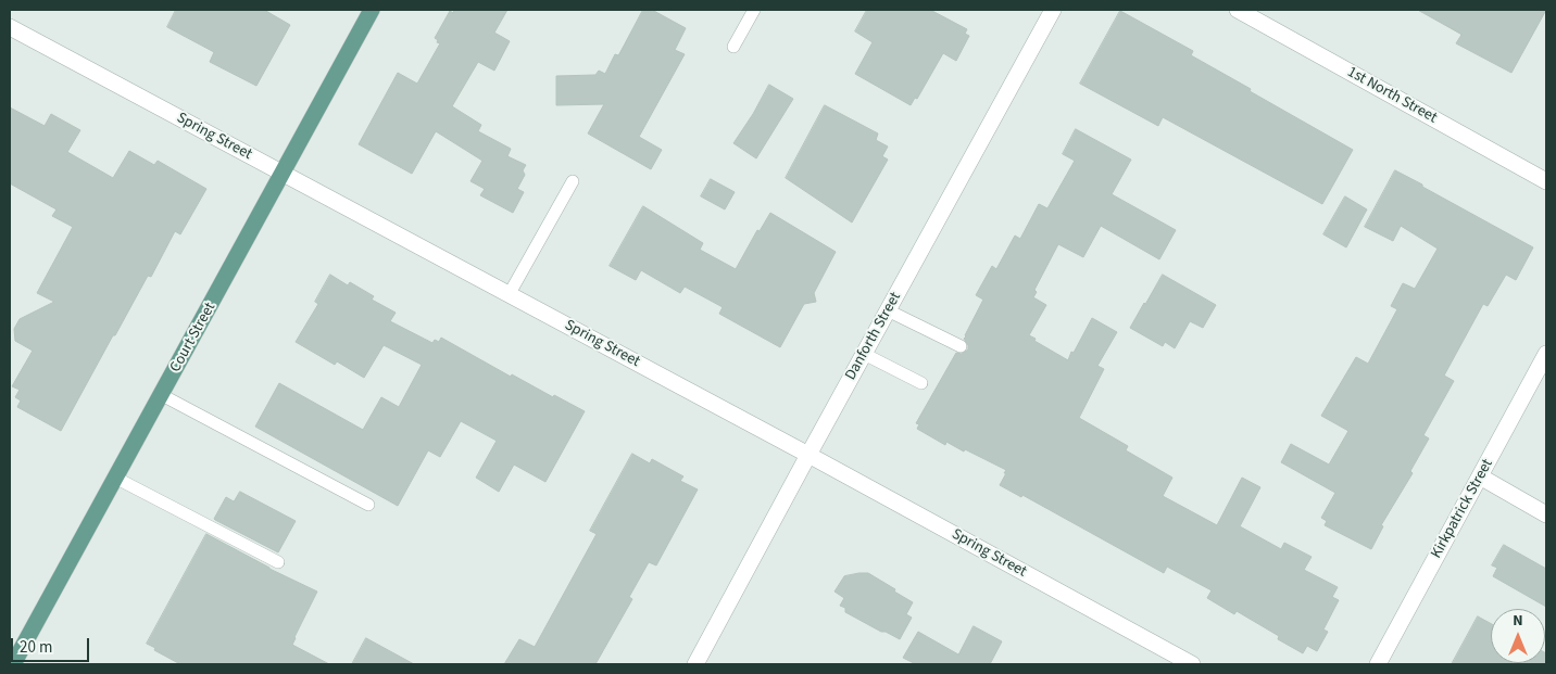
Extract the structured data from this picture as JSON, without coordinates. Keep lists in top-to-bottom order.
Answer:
{
  "streets": {
    "main road": ["Court Street"],
    "street": [
      "1st North Street",
      "Spring Street",
      "Danforth Street",
      "Kirkpatrick Street"
    ]
  },
  "crossings": [
    ["Spring Street", "Danforth Street"],
    ["Spring Street", "Court Street"]
  ],
  "scale_bar": "20 m",
  "north": "top"
}
